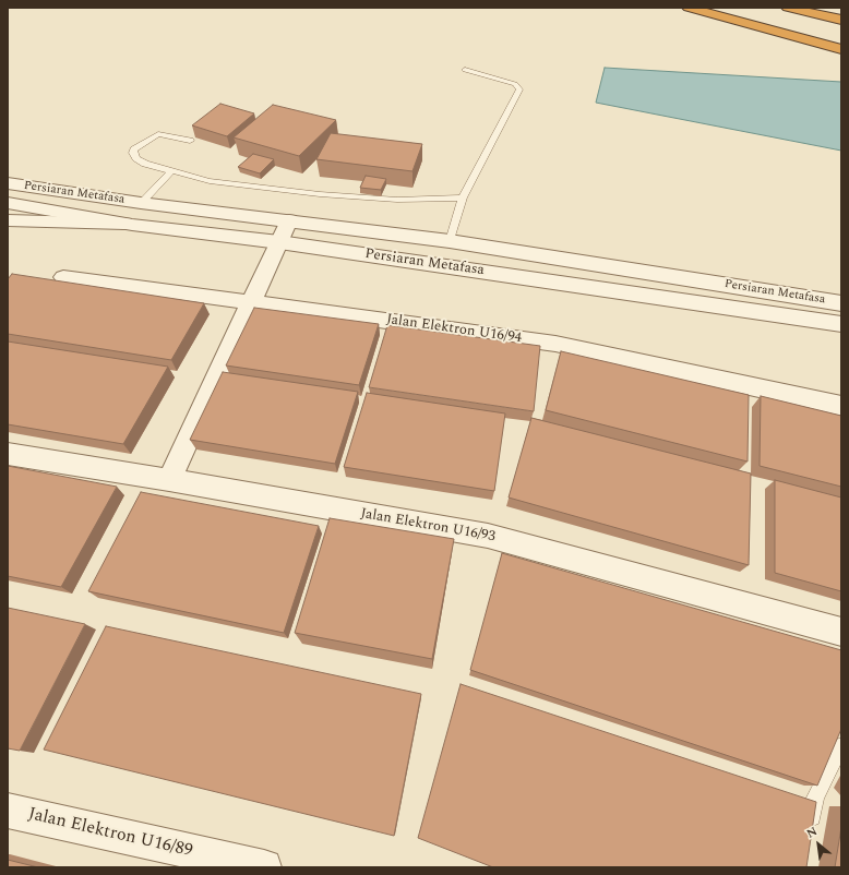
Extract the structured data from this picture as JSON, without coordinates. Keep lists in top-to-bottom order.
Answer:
{
  "streets": {
    "street": [
      "Persiaran Metafasa",
      "Jalan Elektron U16/94",
      "Jalan Elektron U16/93",
      "Jalan Elektron U16/89"
    ]
  },
  "north": "top left"
}
